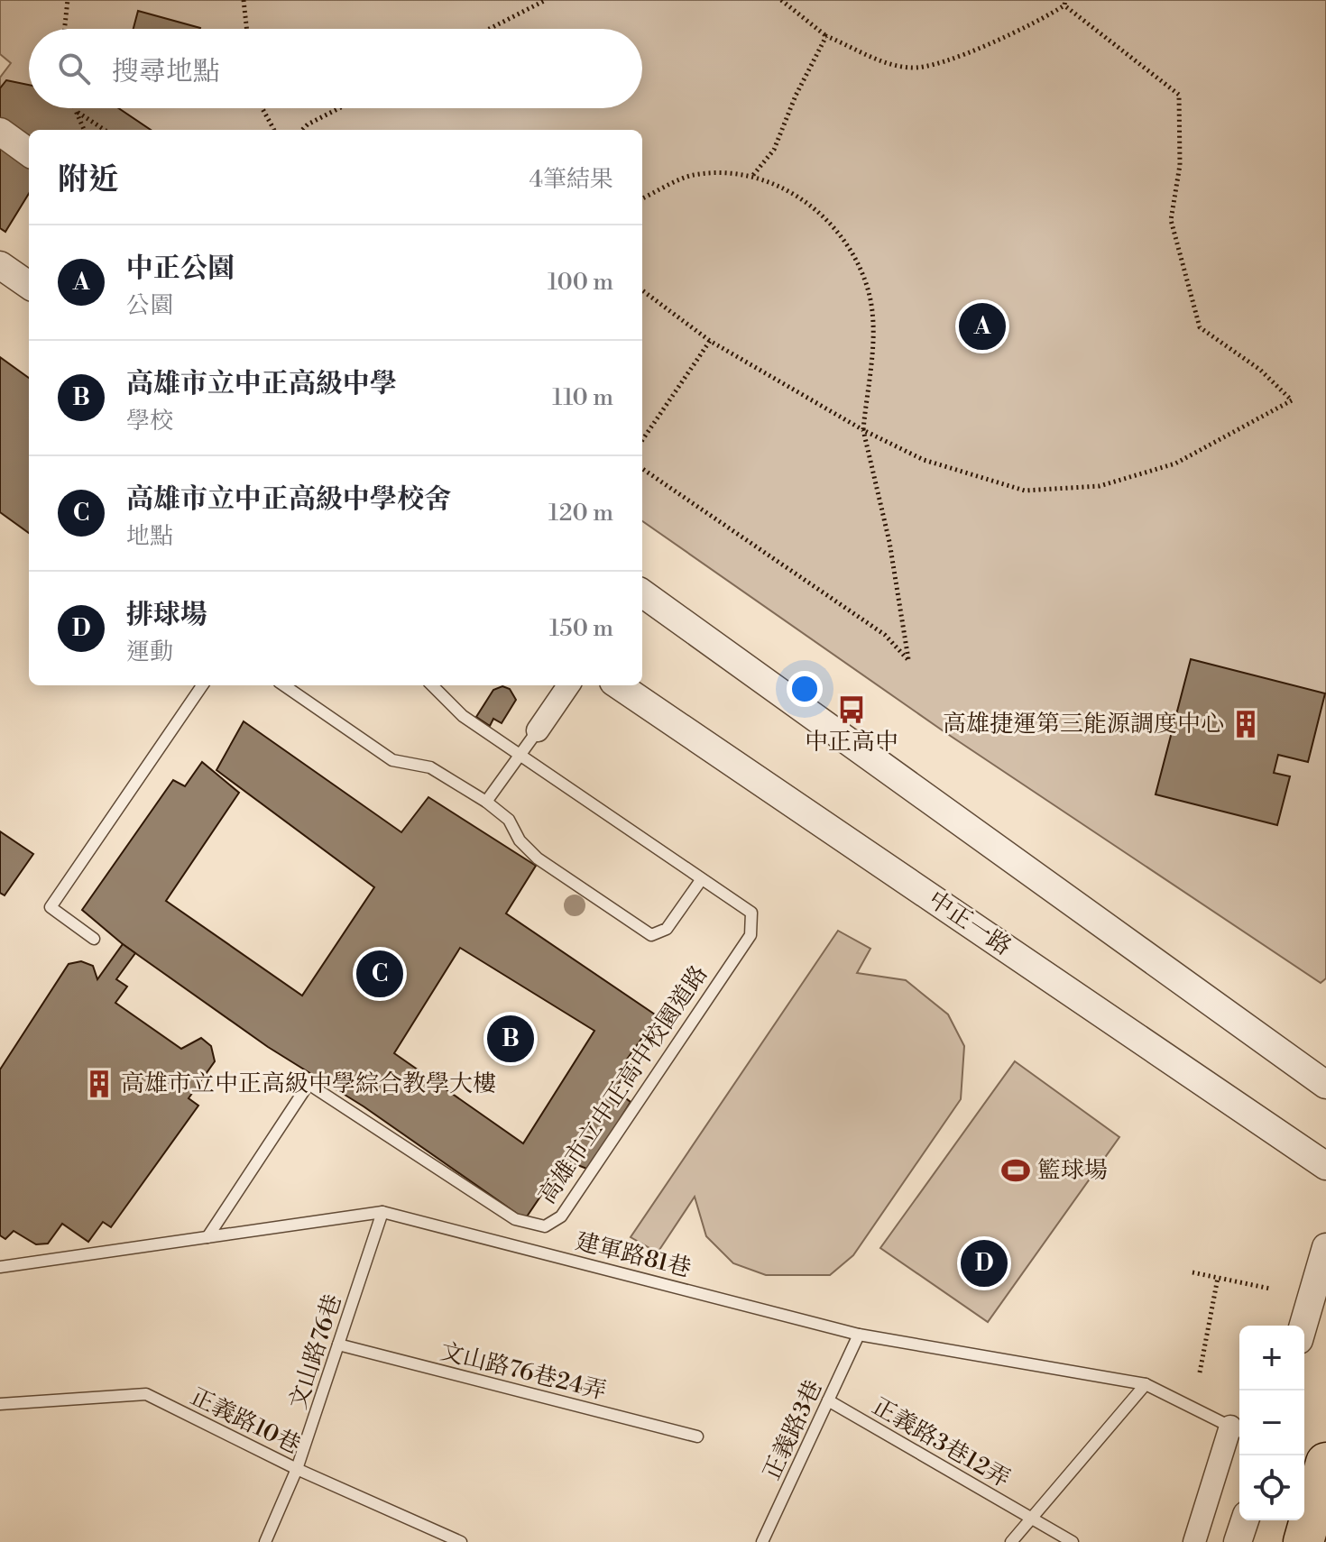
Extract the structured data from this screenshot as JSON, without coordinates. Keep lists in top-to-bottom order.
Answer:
{
  "streets": {
    "street": ["中正一路"],
    "lane": [
      "高雄市立中正高中校園道路",
      "建軍路81巷",
      "文山路76巷",
      "文山路76巷24弄",
      "正義路10巷",
      "正義路3巷",
      "正義路3巷12弄"
    ]
  },
  "crossings": [
    ["高雄市立中正高中校園道路", "建軍路81巷"],
    ["建軍路81巷", "文山路76巷"],
    ["建軍路81巷", "正義路3巷"],
    ["文山路76巷", "文山路76巷24弄"],
    ["文山路76巷", "正義路10巷"],
    ["正義路3巷", "正義路3巷12弄"]
  ],
  "places": {
    "bus stop": ["中正高中"],
    "building": ["高雄捷運第三能源調度中心", "高雄市立中正高級中學綜合教學大樓"],
    "sports": ["籃球場"]
  },
  "page": {
    "search": "搜尋地點",
    "heading": ["附近", "4筆結果"],
    "list": [
      {
        "mark": "A",
        "name": "中正公園",
        "note": "公園",
        "value": "100 m"
      },
      {
        "mark": "B",
        "name": "高雄市立中正高級中學",
        "note": "學校",
        "value": "110 m"
      },
      {
        "mark": "C",
        "name": "高雄市立中正高級中學校舍",
        "note": "地點",
        "value": "120 m"
      },
      {
        "mark": "D",
        "name": "排球場",
        "note": "運動",
        "value": "150 m"
      }
    ],
    "pins": [
      "A",
      "C",
      "B",
      "D"
    ],
    "map_buttons": ["+", "−"]
  }
}
